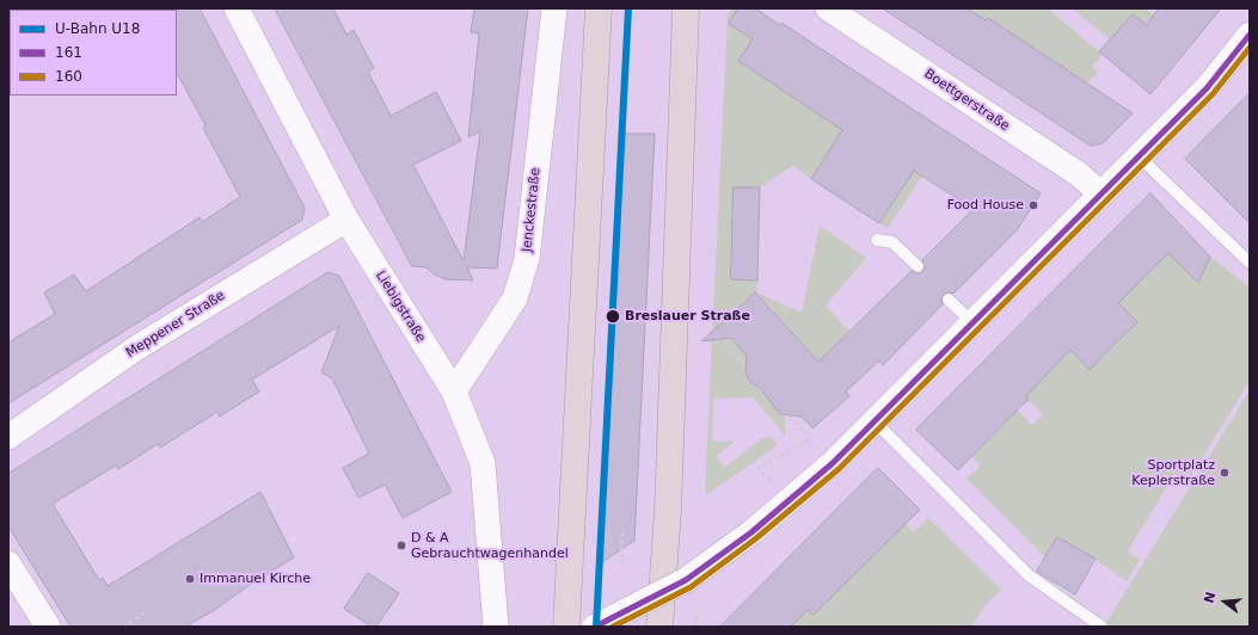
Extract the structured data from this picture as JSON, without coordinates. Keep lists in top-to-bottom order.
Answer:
{
  "streets": {
    "street": [
      "Boettgerstraße",
      "Jenckestraße",
      "Liebigstraße",
      "Meppener Straße"
    ]
  },
  "crossings": [
    ["Jenckestraße", "Liebigstraße"],
    ["Liebigstraße", "Meppener Straße"]
  ],
  "places": [
    "Food House",
    "Breslauer Straße",
    "Sportplatz Keplerstraße",
    "D & A Gebrauchtwagenhandel",
    "Immanuel Kirche"
  ],
  "lines": ["metro line U18", "transit line 161", "transit line 160"],
  "legend": ["U-Bahn U18", "161", "160"],
  "north": "left"
}
